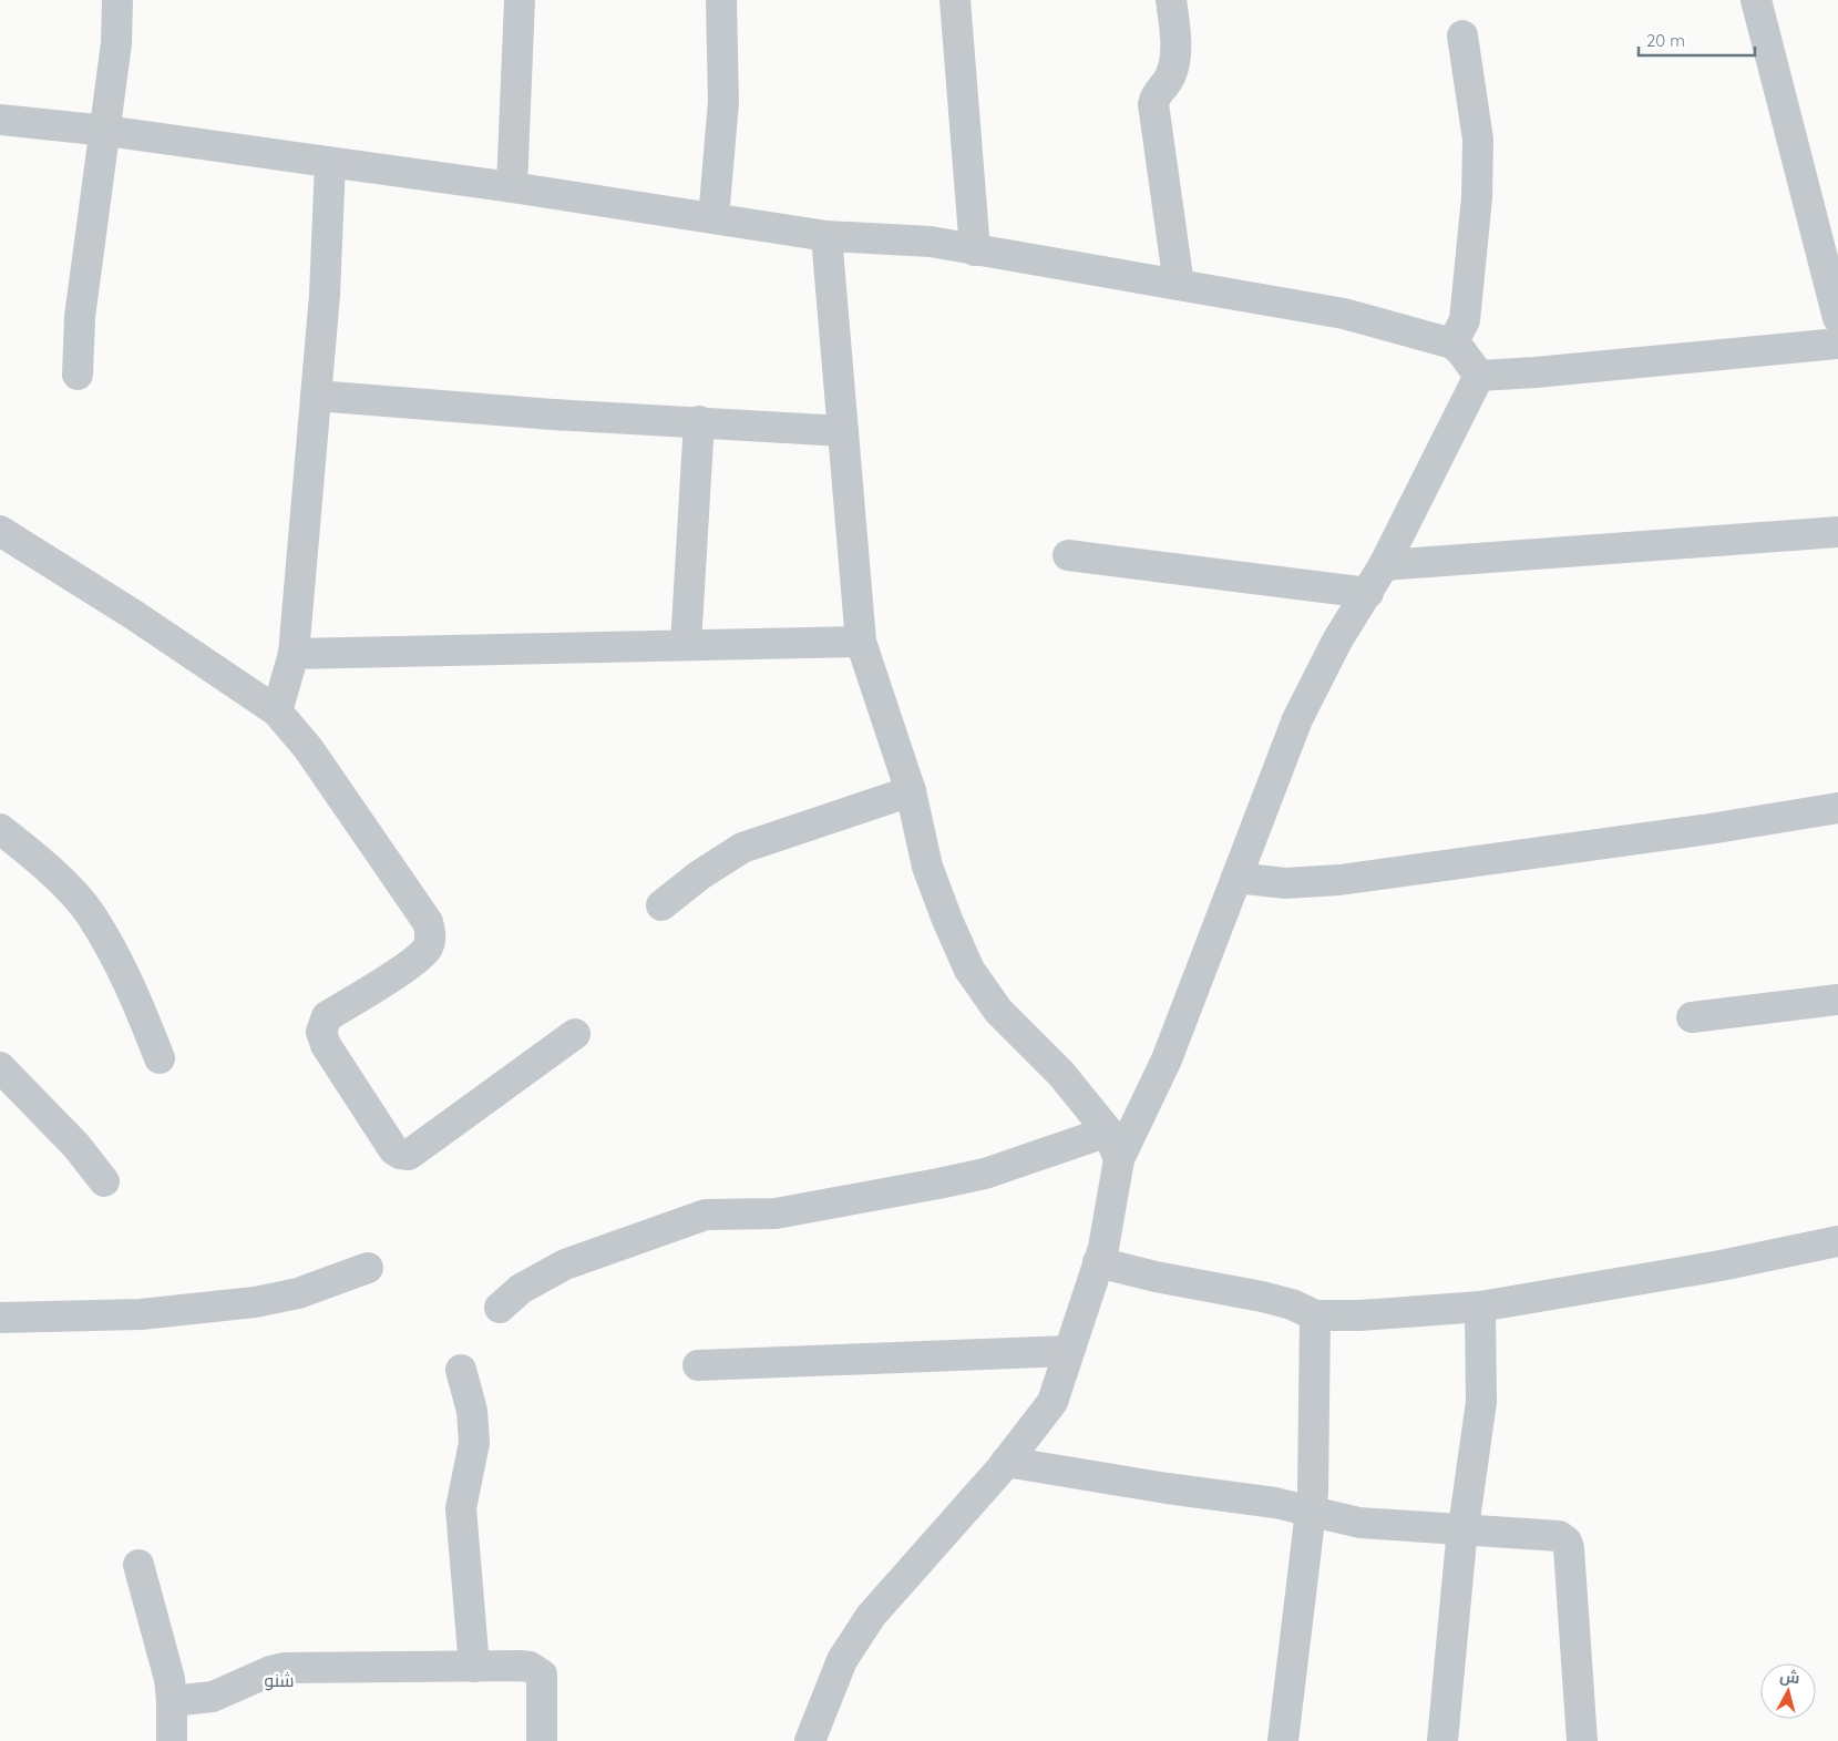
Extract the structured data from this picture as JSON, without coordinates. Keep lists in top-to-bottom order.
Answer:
{
  "districts": ["شنو"],
  "scale_bar": "20 m",
  "north": "top"
}
